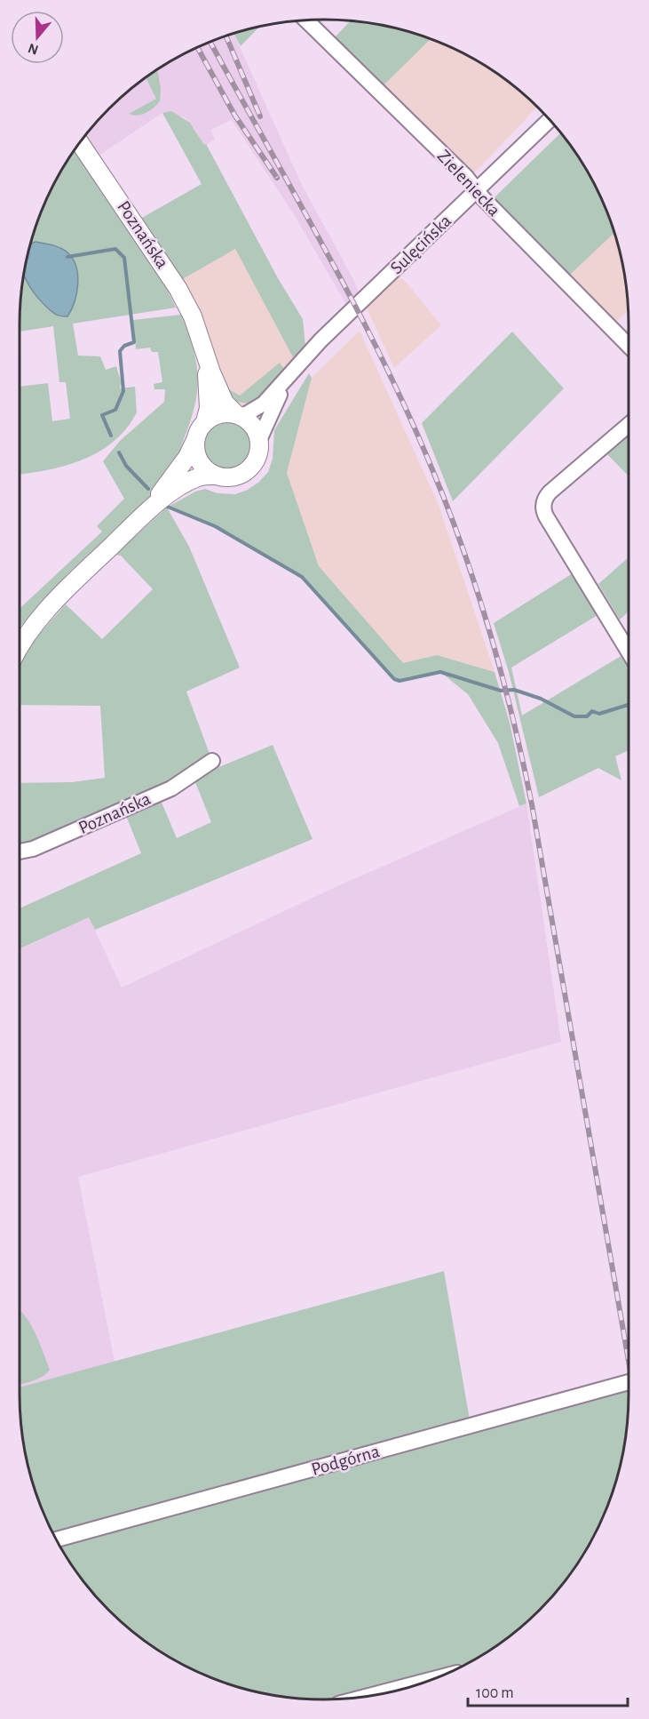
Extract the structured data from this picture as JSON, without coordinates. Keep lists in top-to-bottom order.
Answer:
{
  "streets": {
    "main road": ["Poznańska"],
    "street": ["Zieleniecka", "Sulęcińska", "Podgórna"]
  },
  "crossings": [
    ["Zieleniecka", "Sulęcińska"],
    ["Poznańska", "Sulęcińska"]
  ],
  "scale_bar": "100 m",
  "north": "bottom"
}
